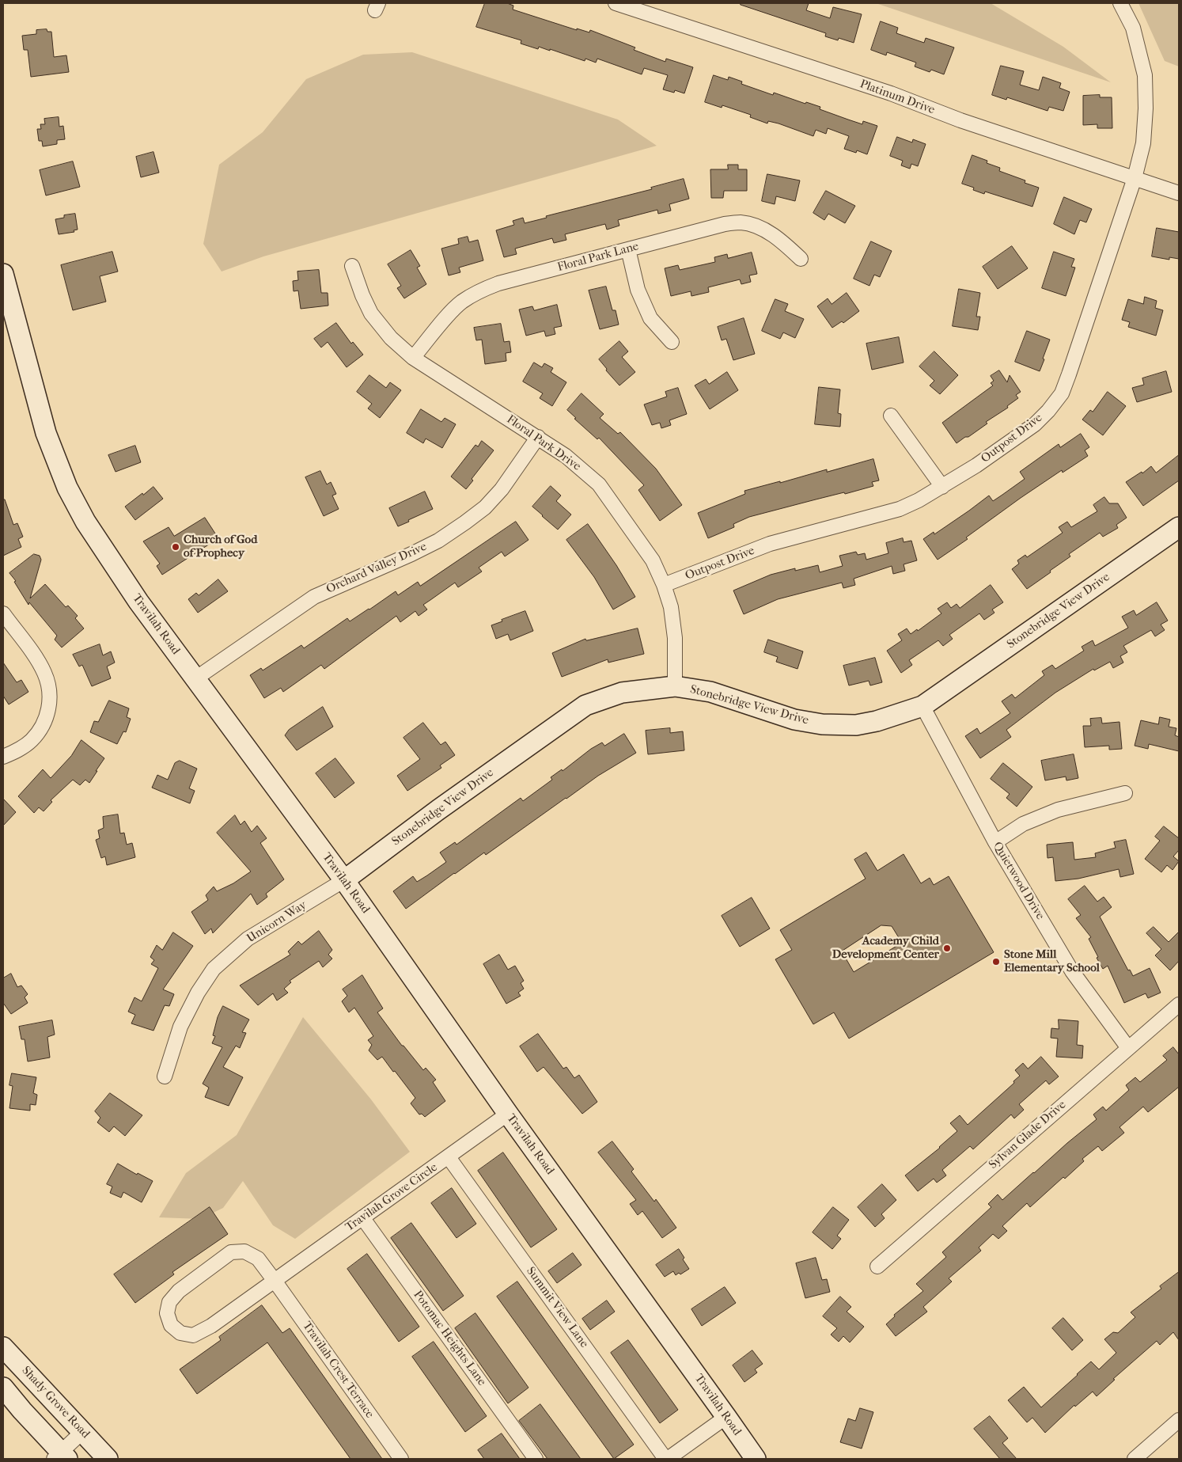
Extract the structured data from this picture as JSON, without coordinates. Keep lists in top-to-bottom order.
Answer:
{
  "streets": {
    "main road": ["Stonebridge View Drive", "Travilah Road", "Shady Grove Road"],
    "street": [
      "Platinum Drive",
      "Floral Park Lane",
      "Outpost Drive",
      "Floral Park Drive",
      "Orchard Valley Drive",
      "Quietwood Drive",
      "Unicorn Way",
      "Sylvan Glade Drive",
      "Travilah Grove Circle",
      "Summit View Lane",
      "Potomac Heights Lane",
      "Travilah Crest Terrace"
    ]
  },
  "crossings": [
    ["Platinum Drive", "Outpost Drive"],
    ["Floral Park Lane", "Floral Park Drive"],
    ["Outpost Drive", "Floral Park Drive"],
    ["Floral Park Drive", "Orchard Valley Drive"],
    ["Floral Park Drive", "Stonebridge View Drive"],
    ["Orchard Valley Drive", "Travilah Road"],
    ["Stonebridge View Drive", "Travilah Road"],
    ["Stonebridge View Drive", "Quietwood Drive"],
    ["Stonebridge View Drive", "Unicorn Way"],
    ["Travilah Road", "Unicorn Way"],
    ["Travilah Road", "Travilah Grove Circle"],
    ["Quietwood Drive", "Sylvan Glade Drive"],
    ["Travilah Grove Circle", "Summit View Lane"],
    ["Travilah Grove Circle", "Potomac Heights Lane"],
    ["Travilah Grove Circle", "Travilah Crest Terrace"]
  ],
  "places": ["Church of God of Prophecy", "Academy Child Development Center", "Stone Mill Elementary School"]
}
